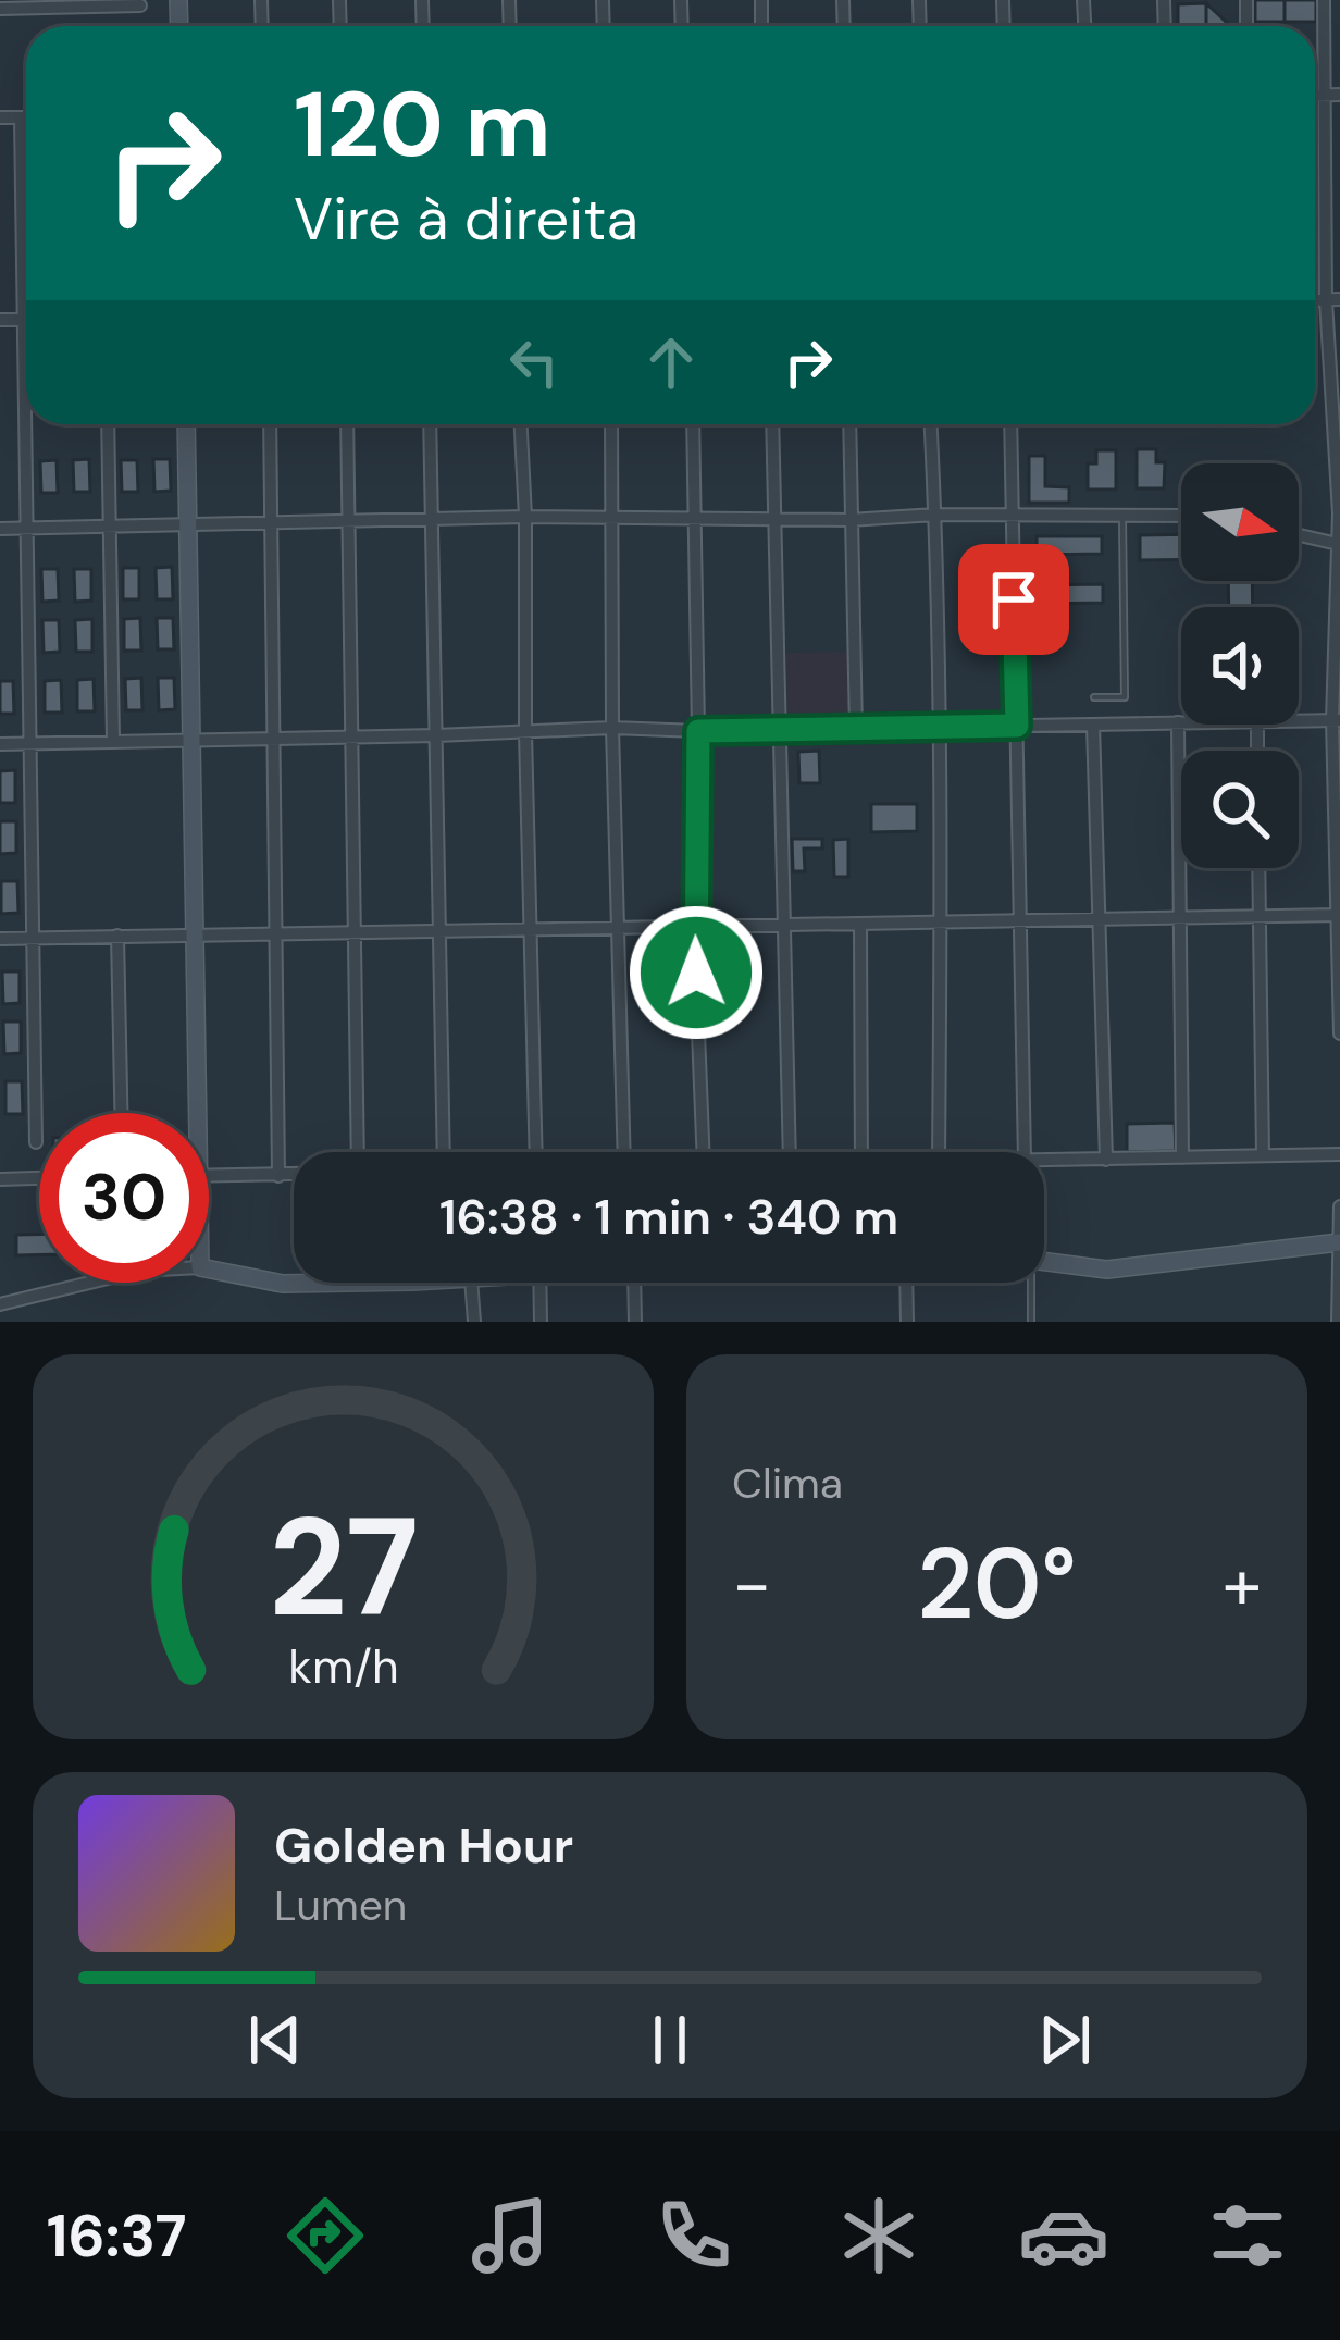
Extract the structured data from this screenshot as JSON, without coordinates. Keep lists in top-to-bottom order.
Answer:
{
  "north": "right",
  "page": {
    "turn": ["120 m", "Vire à direita"],
    "limit": "30",
    "trip": "16:38 · 1 min · 340 m",
    "tile": "Clima",
    "heat": ["−", "20°", "+"],
    "song": ["Golden Hour", "Lumen"],
    "tabs": "16:37",
    "gauge": ["27", "km/h"]
  }
}
